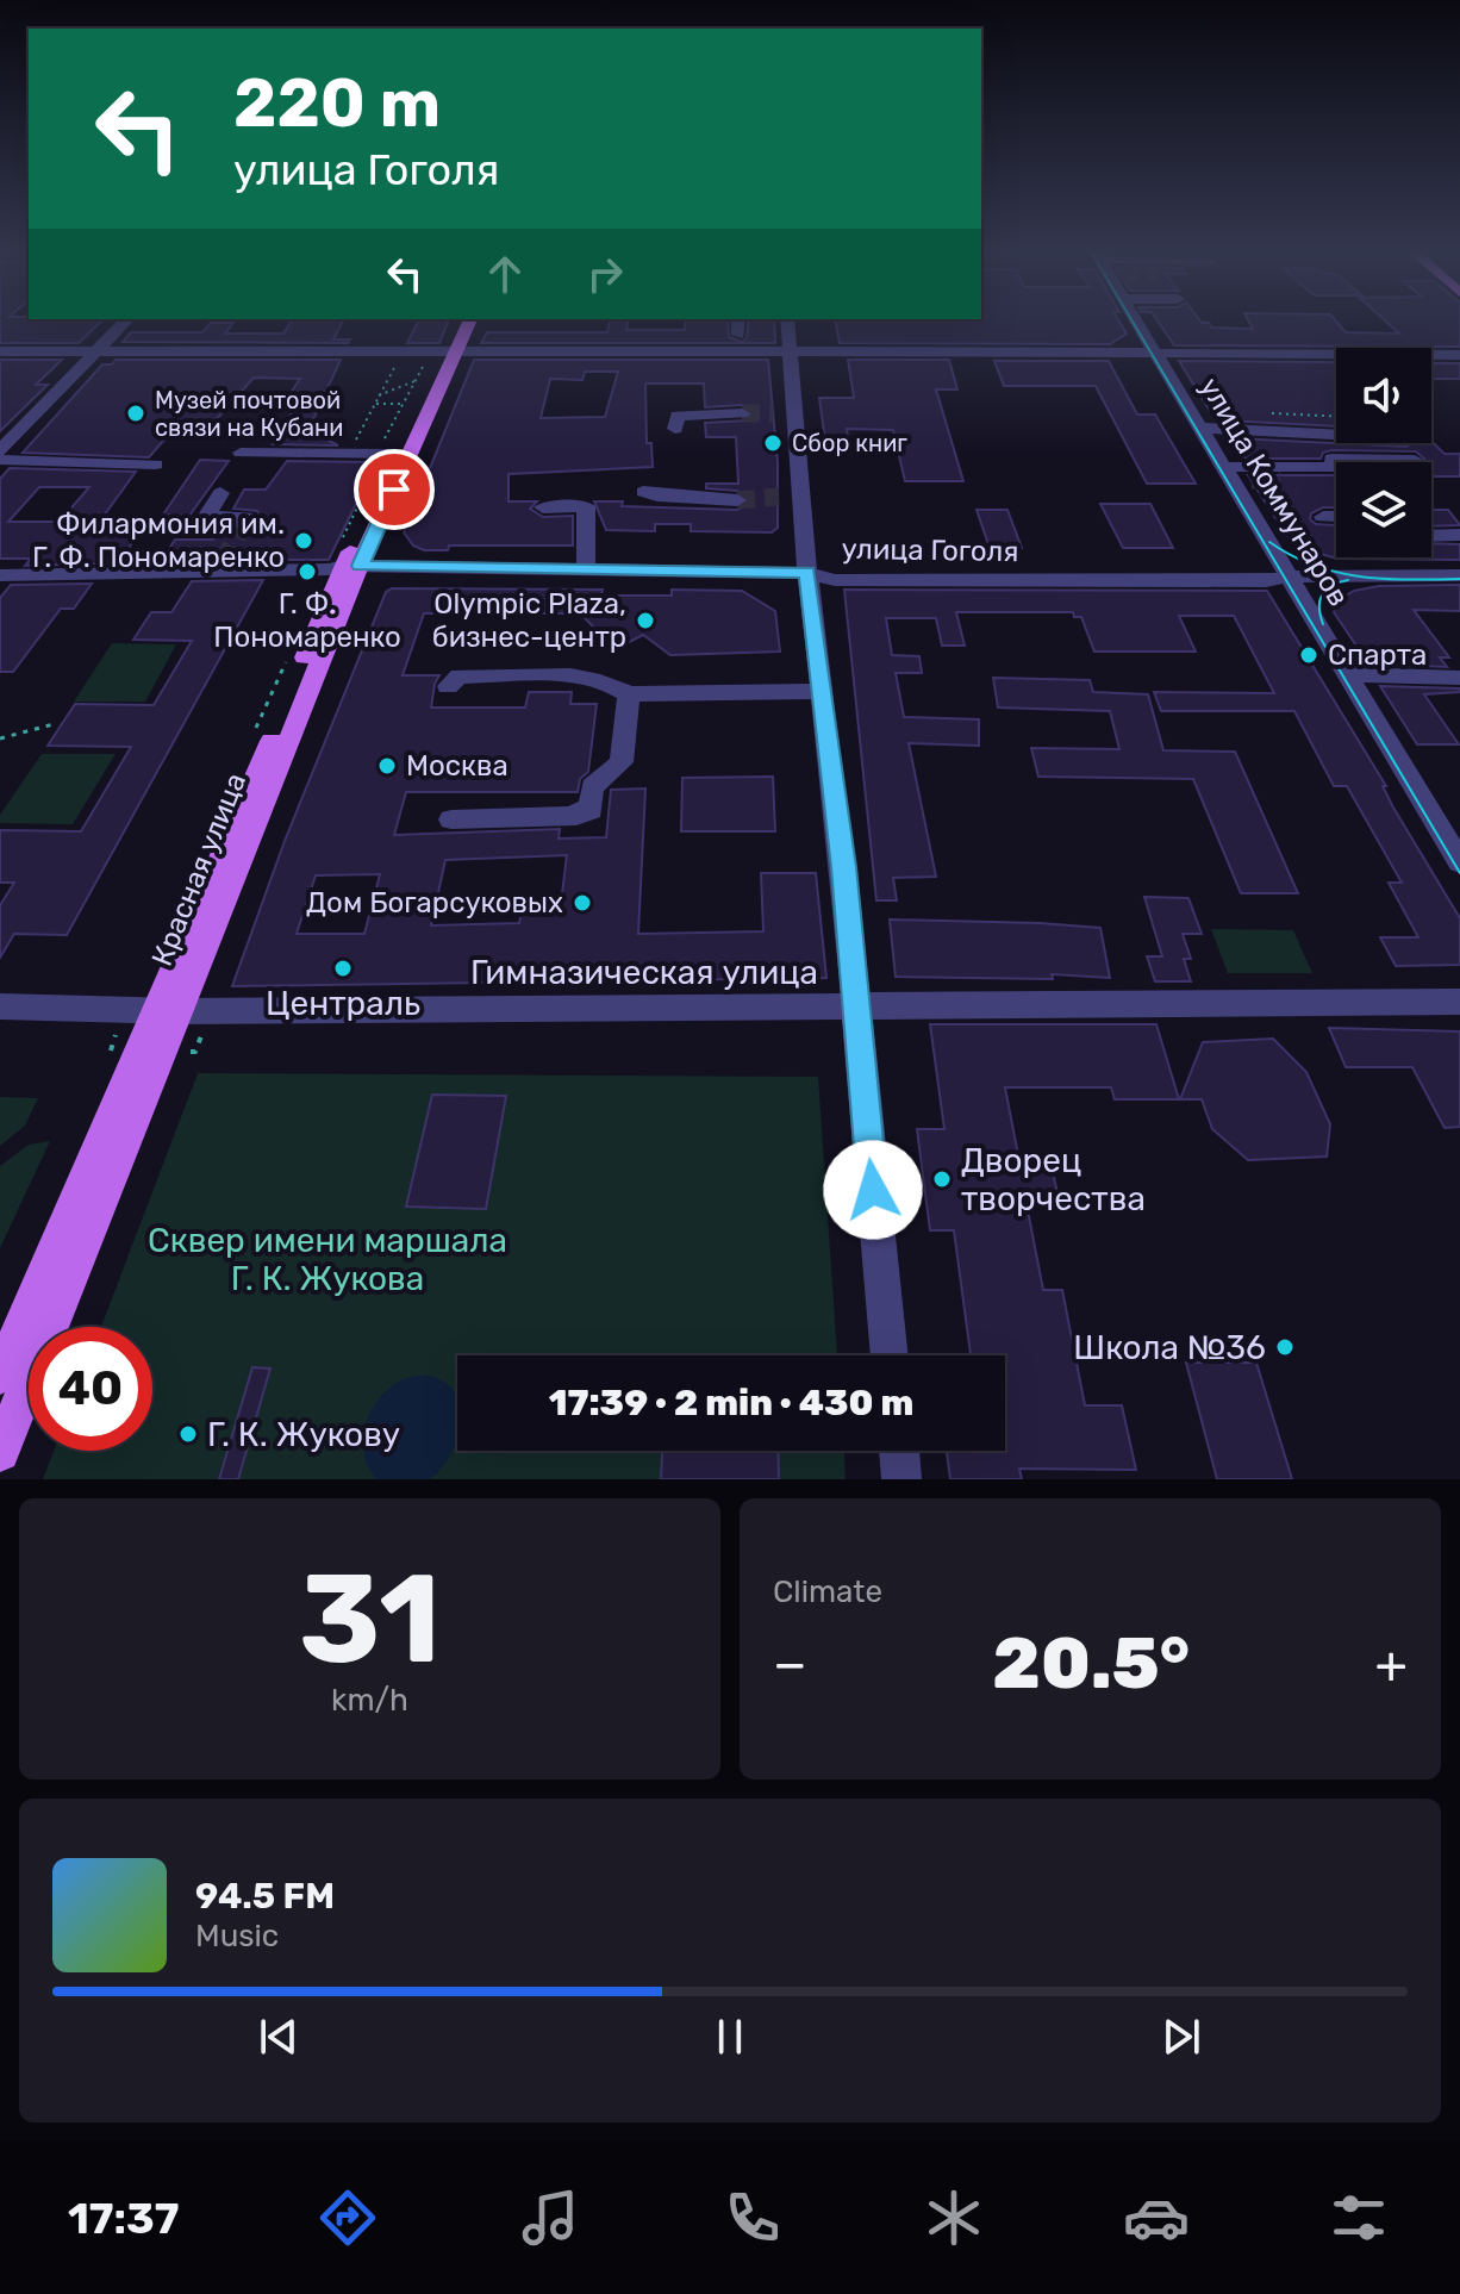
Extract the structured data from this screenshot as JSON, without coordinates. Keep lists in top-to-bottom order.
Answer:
{
  "streets": {
    "main road": ["Красная улица"],
    "street": ["улица Коммунаров", "улица Гоголя", "Гимназическая улица"]
  },
  "crossings": [
    ["улица Коммунаров", "улица Гоголя"],
    ["улица Гоголя", "Красная улица"],
    ["Красная улица", "Гимназическая улица"]
  ],
  "parks": ["Сквер имени маршала Г. К. Жукова"],
  "places": [
    "Музей почтовой связи на Кубани",
    "Сбор книг",
    "Филармония им. Г. Ф. Пономаренко",
    "Г. Ф. Пономаренко",
    "Olympic Plaza, бизнес-центр",
    "Спарта",
    "Москва",
    "Дом Богарсуковых",
    "Централь",
    "Дворец творчества",
    "Школа №36",
    "Г. К. Жукову"
  ],
  "page": {
    "turn": ["220 m", "улица Гоголя"],
    "limit": "40",
    "trip": "17:39 · 2 min · 430 m",
    "tile": [
      ["31", "km/h"],
      "Climate"
    ],
    "heat": ["−", "20.5°", "+"],
    "song": ["94.5 FM", "Music"],
    "tabs": "17:37"
  }
}
